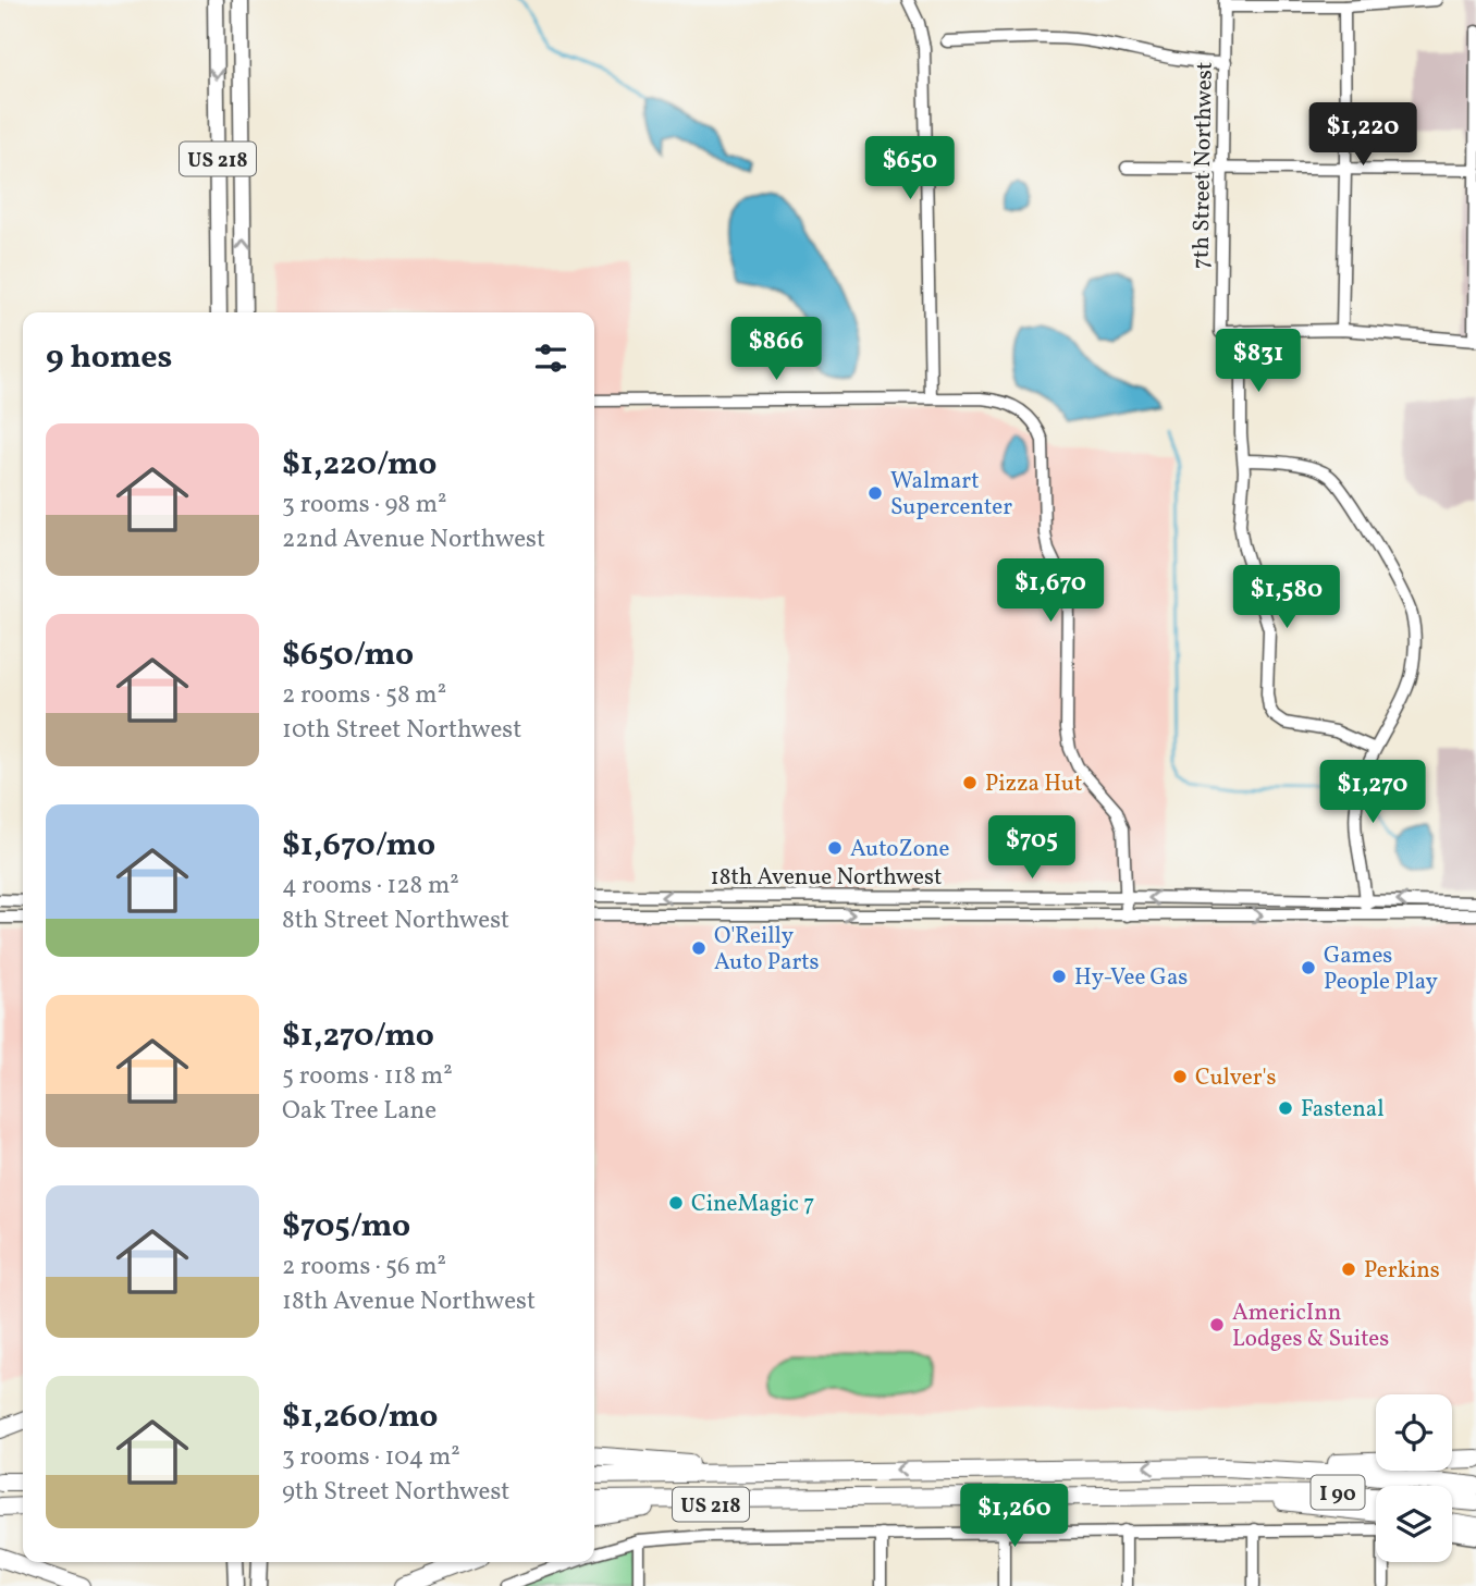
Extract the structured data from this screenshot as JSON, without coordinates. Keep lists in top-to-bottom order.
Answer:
{
  "streets": {
    "highway": ["US 218", "I 90"],
    "street": ["7th Street Northwest", "18th Avenue Northwest"]
  },
  "crossings": [
    ["US 218", "I 90"]
  ],
  "places": [
    "Walmart Supercenter",
    "Pizza Hut",
    "AutoZone",
    "O'Reilly Auto Parts",
    "Games People Play",
    "Hy-Vee Gas",
    "Culver's",
    "Fastenal",
    "CineMagic 7",
    "Perkins",
    "AmericInn Lodges & Suites"
  ],
  "page": {
    "price": [
      "$1,220",
      "$650",
      "$866",
      "$831",
      "$1,670",
      "$1,580",
      "$1,270",
      "$705",
      "$1,260"
    ],
    "heading": "9 homes",
    "list": [
      {
        "name": "$1,220/mo",
        "note": "3 rooms · 98 m² · 22nd Avenue Northwest"
      },
      {
        "name": "$650/mo",
        "note": "2 rooms · 58 m² · 10th Street Northwest"
      },
      {
        "name": "$1,670/mo",
        "note": "4 rooms · 128 m² · 8th Street Northwest"
      },
      {
        "name": "$1,270/mo",
        "note": "5 rooms · 118 m² · Oak Tree Lane"
      },
      {
        "name": "$705/mo",
        "note": "2 rooms · 56 m² · 18th Avenue Northwest"
      },
      {
        "name": "$1,260/mo",
        "note": "3 rooms · 104 m² · 9th Street Northwest"
      }
    ]
  }
}
